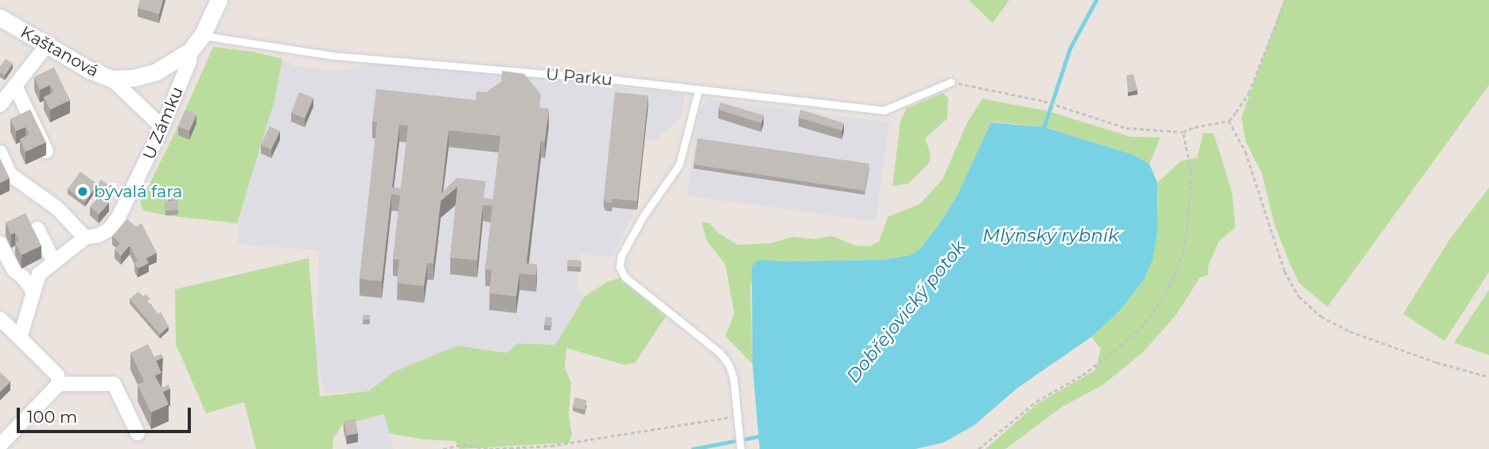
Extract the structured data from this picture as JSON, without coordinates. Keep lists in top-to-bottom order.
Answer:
{
  "streets": {
    "street": ["Kaštanová", "U Zámku"],
    "lane": ["U Parku"]
  },
  "crossings": [
    ["Kaštanová", "U Parku"],
    ["Kaštanová", "U Zámku"]
  ],
  "water": ["Mlýnský rybník", "Dobřejovický potok"],
  "places": ["bývalá fara"],
  "scale_bar": "100 m"
}
